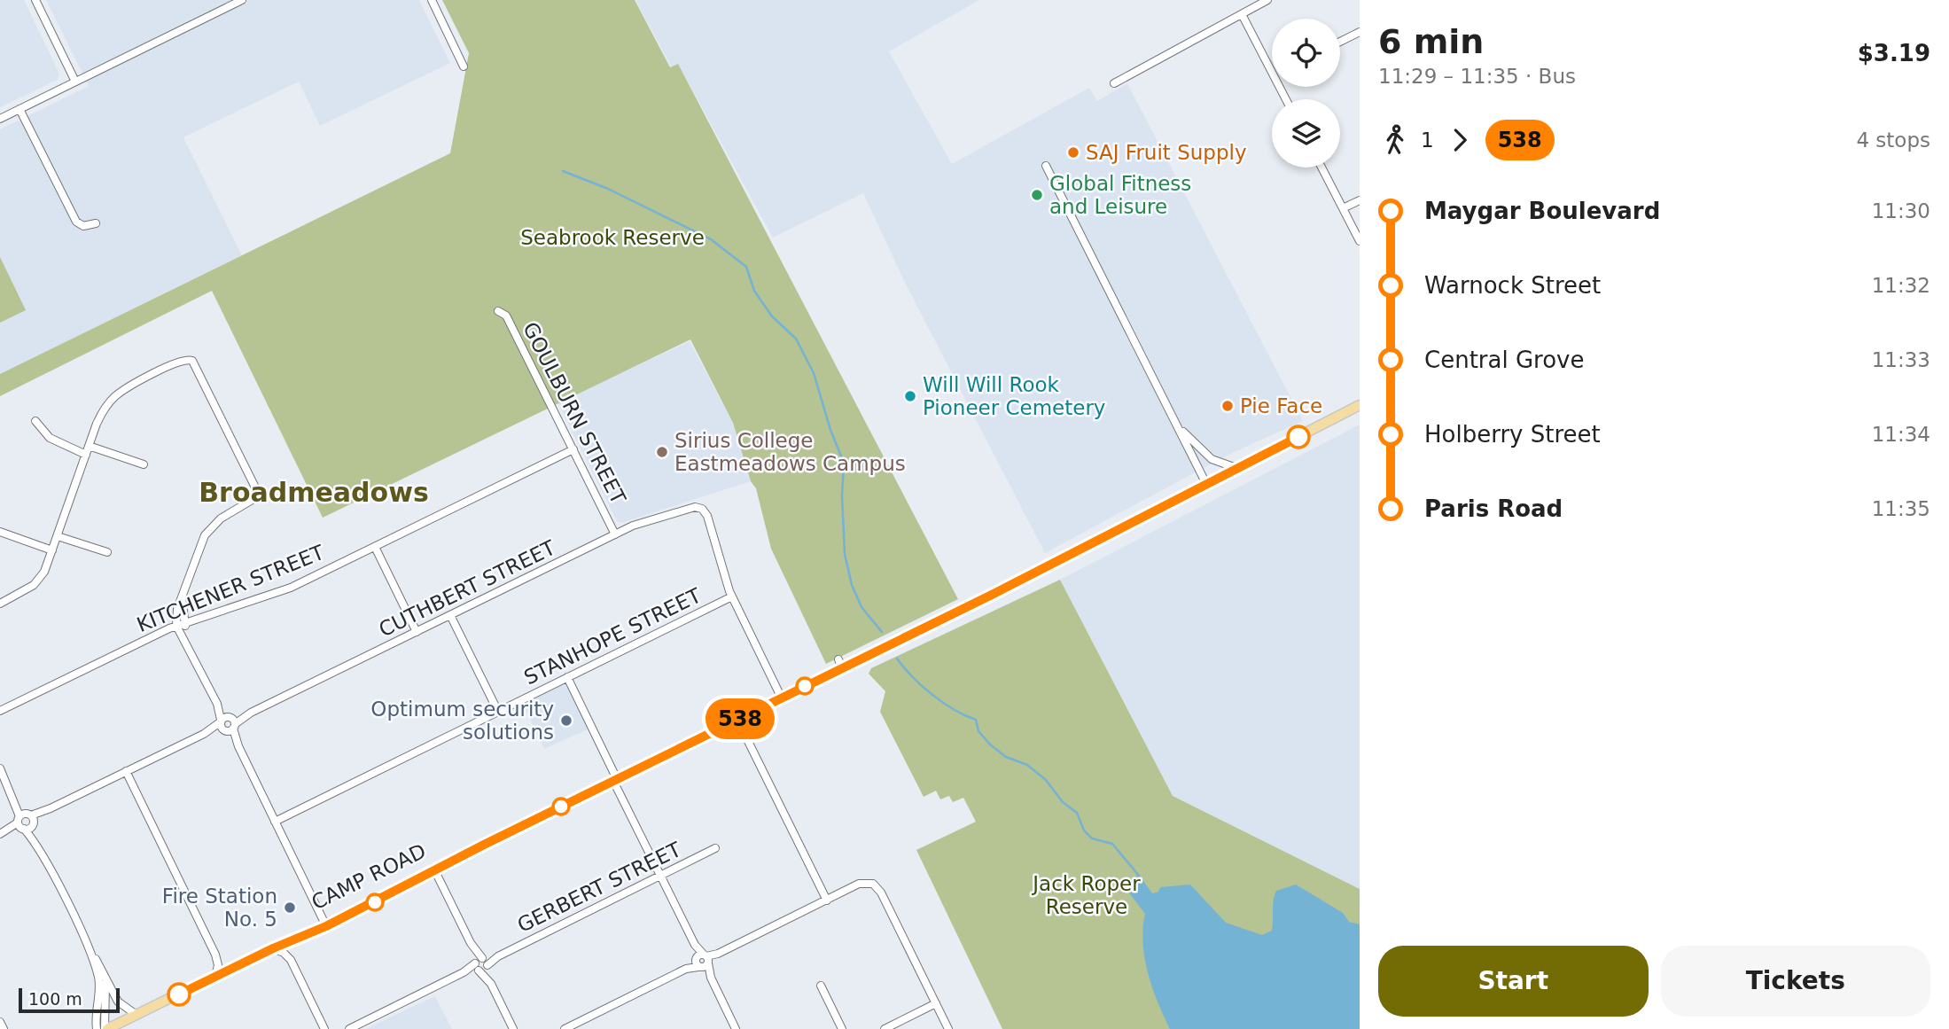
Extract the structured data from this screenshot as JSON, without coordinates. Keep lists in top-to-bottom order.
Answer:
{
  "streets": {
    "main road": ["CAMP ROAD"],
    "street": [
      "GOULBURN STREET",
      "KITCHENER STREET",
      "CUTHBERT STREET",
      "STANHOPE STREET",
      "GERBERT STREET"
    ]
  },
  "crossings": [
    ["GOULBURN STREET", "KITCHENER STREET"],
    ["GOULBURN STREET", "CUTHBERT STREET"],
    ["CUTHBERT STREET", "STANHOPE STREET"]
  ],
  "districts": ["Broadmeadows"],
  "parks": ["Seabrook Reserve", "Jack Roper Reserve"],
  "places": [
    "SAJ Fruit Supply",
    "Global Fitness and Leisure",
    "Will Will Rook Pioneer Cemetery",
    "Pie Face",
    "Sirius College Eastmeadows Campus",
    "Optimum security solutions",
    "Fire Station No. 5"
  ],
  "lines": ["bus line 538"],
  "scale_bar": "100 m",
  "page": {
    "on_map": "538",
    "heading": ["6 min", "11:29 – 11:35 · Bus", "$3.19"],
    "legs": ["1", "538", "4 stops"],
    "list": [
      {
        "name": "Maygar Boulevard",
        "value": "11:30"
      },
      {
        "name": "Warnock Street",
        "value": "11:32"
      },
      {
        "name": "Central Grove",
        "value": "11:33"
      },
      {
        "name": "Holberry Street",
        "value": "11:34"
      },
      {
        "name": "Paris Road",
        "value": "11:35"
      }
    ],
    "buttons": ["Start", "Tickets"],
    "scale": "100 m"
  }
}
